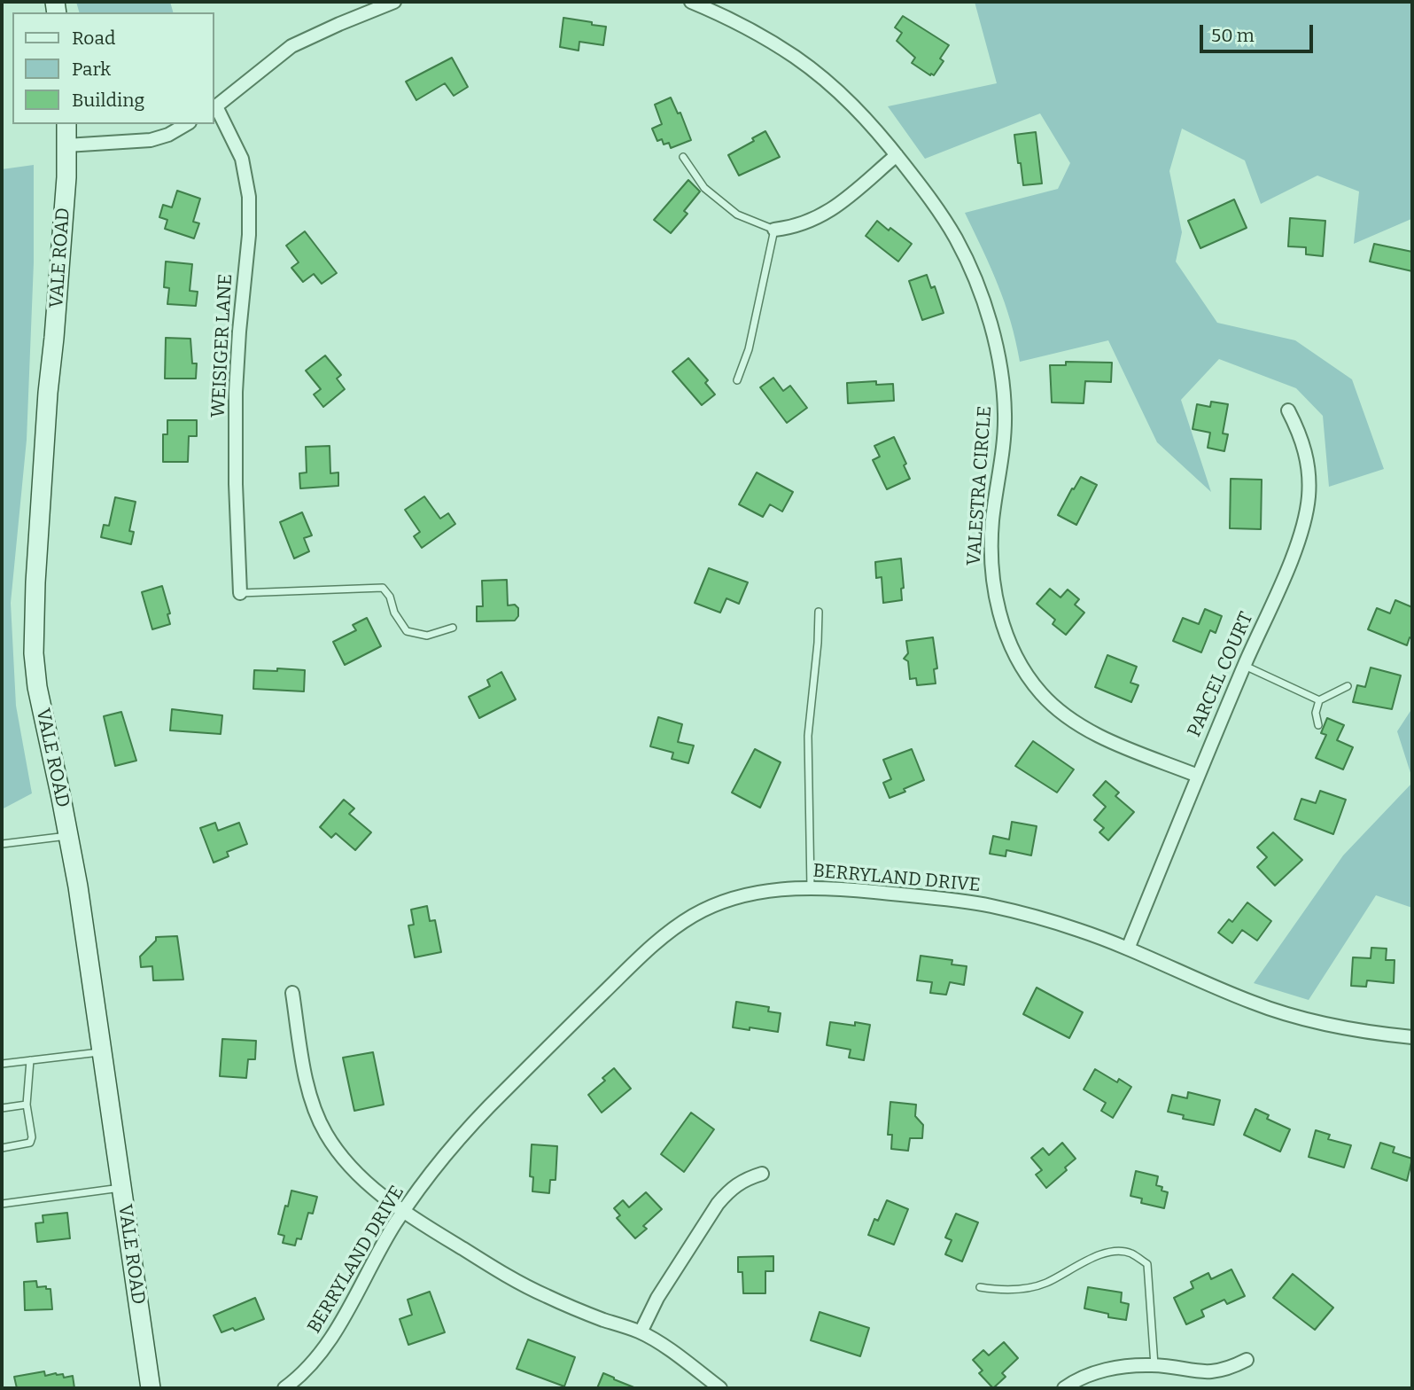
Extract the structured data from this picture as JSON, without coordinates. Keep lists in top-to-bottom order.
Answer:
{
  "streets": {
    "main road": ["VALE ROAD"],
    "street": [
      "WEISIGER LANE",
      "VALESTRA CIRCLE",
      "PARCEL COURT",
      "BERRYLAND DRIVE"
    ]
  },
  "crossings": [
    ["VALESTRA CIRCLE", "PARCEL COURT"],
    ["PARCEL COURT", "BERRYLAND DRIVE"]
  ],
  "legend": ["Road", "Park", "Building"],
  "scale_bar": "50 m"
}
